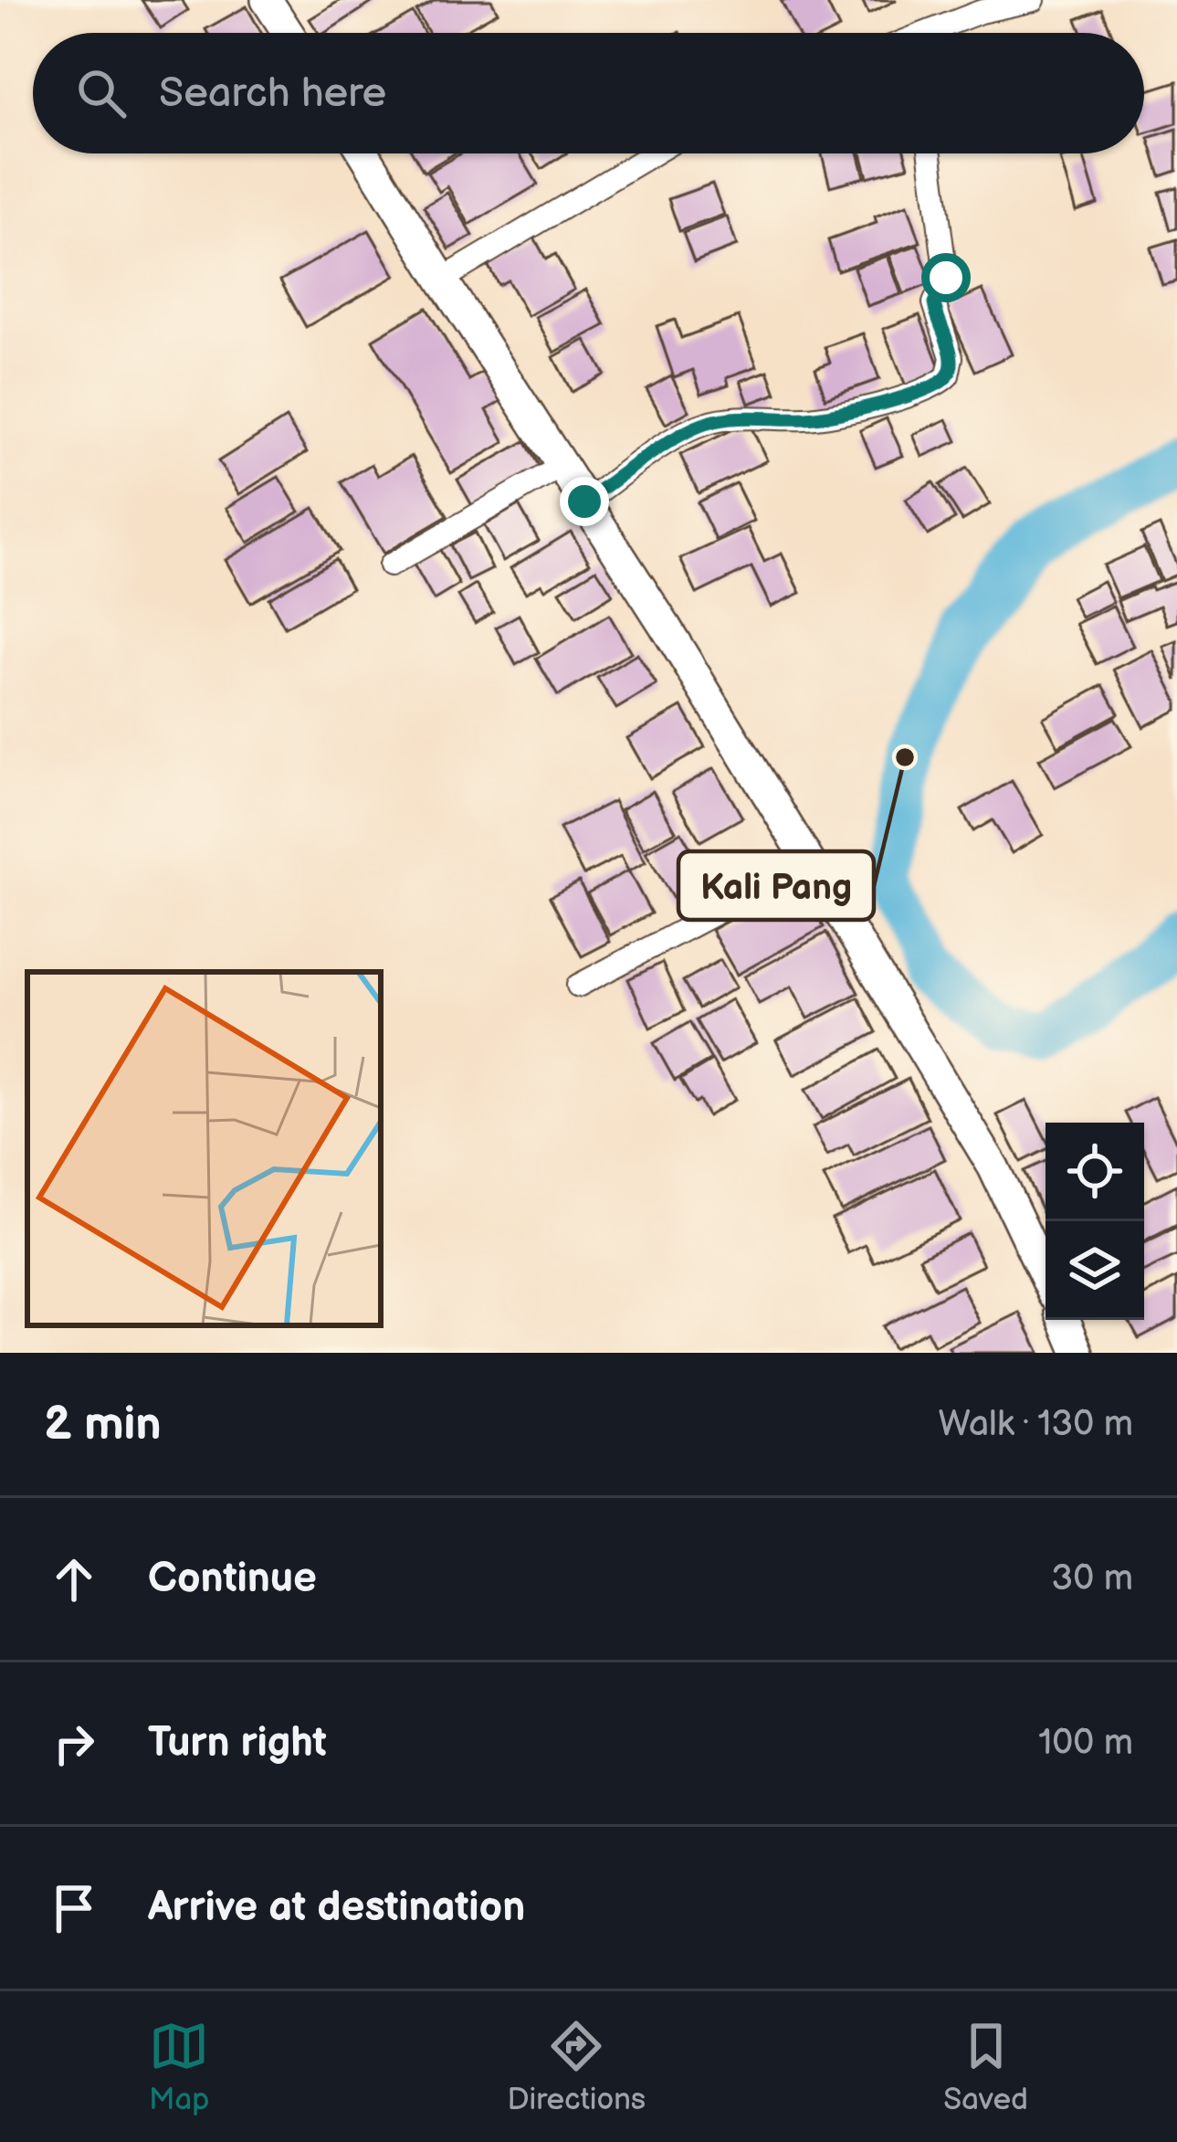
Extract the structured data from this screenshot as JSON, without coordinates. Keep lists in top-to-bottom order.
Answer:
{
  "places": ["Kali Pang"],
  "page": {
    "search": "Search here",
    "heading": ["2 min", "Walk · 130 m"],
    "list": [
      ["Continue", "30 m"],
      ["Turn right", "100 m"],
      "Arrive at destination"
    ],
    "nav": ["Map", "Directions", "Saved"]
  }
}
